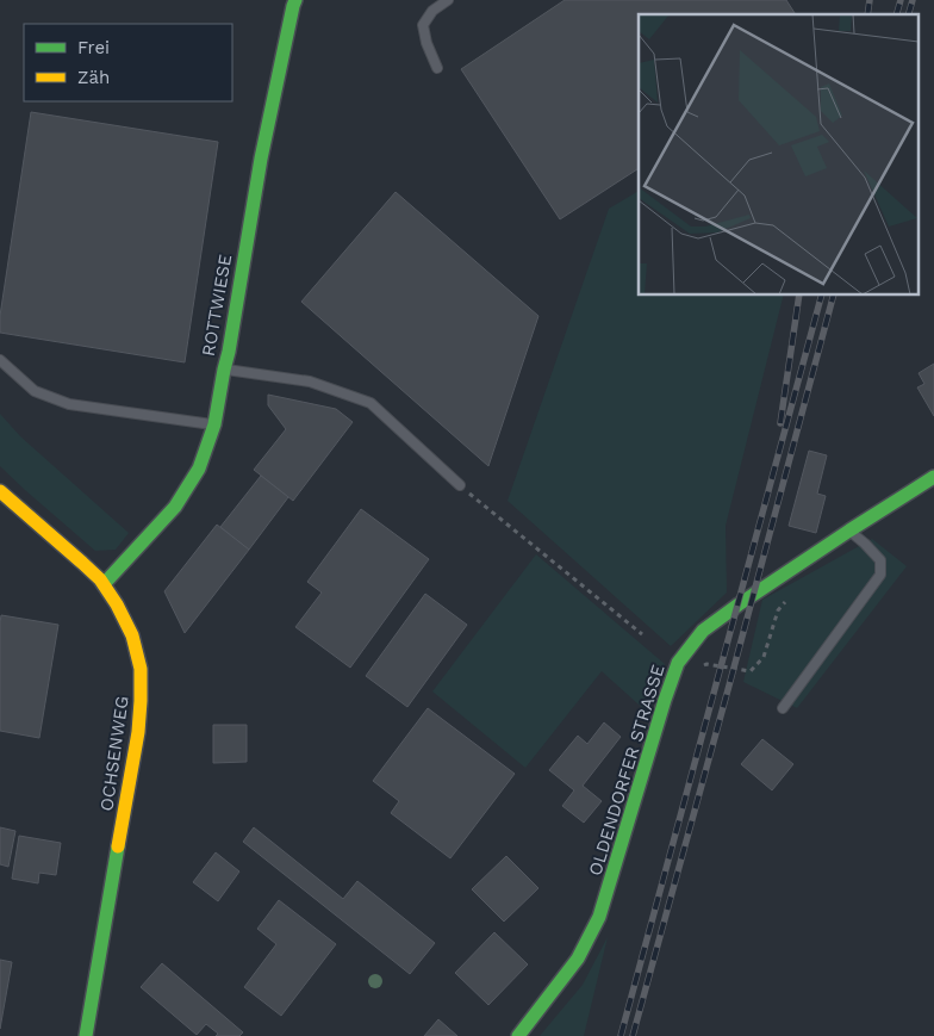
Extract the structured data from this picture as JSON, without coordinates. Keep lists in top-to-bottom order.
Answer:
{
  "streets": {
    "street": ["ROTTWIESE", "OCHSENWEG", "OLDENDORFER STRASSE"]
  },
  "crossings": [
    ["ROTTWIESE", "OCHSENWEG"]
  ],
  "legend": ["Frei", "Zäh"]
}
